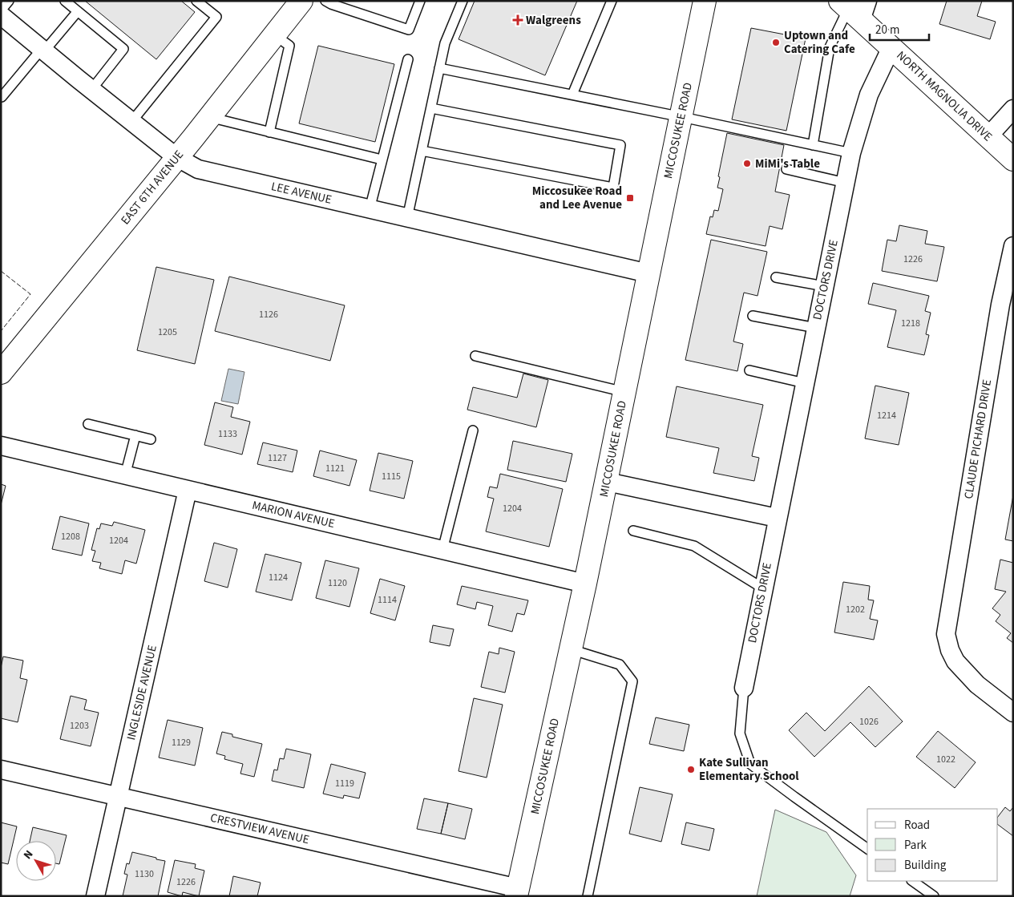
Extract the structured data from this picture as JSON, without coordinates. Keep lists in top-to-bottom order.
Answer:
{
  "streets": {
    "street": [
      "NORTH MAGNOLIA DRIVE",
      "MICCOSUKEE ROAD",
      "EAST 6TH AVENUE",
      "LEE AVENUE",
      "DOCTORS DRIVE",
      "CLAUDE PICHARD DRIVE",
      "MARION AVENUE",
      "INGLESIDE AVENUE",
      "CRESTVIEW AVENUE"
    ]
  },
  "crossings": [
    ["NORTH MAGNOLIA DRIVE", "DOCTORS DRIVE"],
    ["MICCOSUKEE ROAD", "LEE AVENUE"],
    ["MICCOSUKEE ROAD", "MARION AVENUE"],
    ["MICCOSUKEE ROAD", "CRESTVIEW AVENUE"],
    ["EAST 6TH AVENUE", "LEE AVENUE"],
    ["MARION AVENUE", "INGLESIDE AVENUE"],
    ["INGLESIDE AVENUE", "CRESTVIEW AVENUE"]
  ],
  "places": {
    "health": ["Walgreens"],
    "other": ["Uptown and Catering Cafe", "MiMi's Table", "Kate Sullivan Elementary School"],
    "transit": ["Miccosukee Road and Lee Avenue"]
  },
  "house_numbers": [
    "1226",
    "1126",
    "1218",
    "1205",
    "1214",
    "1133",
    "1127",
    "1121",
    "1115",
    "1204",
    "1208",
    "1204",
    "1124",
    "1120",
    "1114",
    "1202",
    "1026",
    "1203",
    "1129",
    "1022",
    "1119",
    "1130",
    "1226"
  ],
  "legend": ["Road", "Park", "Building"],
  "scale_bar": "20 m",
  "north": "top left"
}
